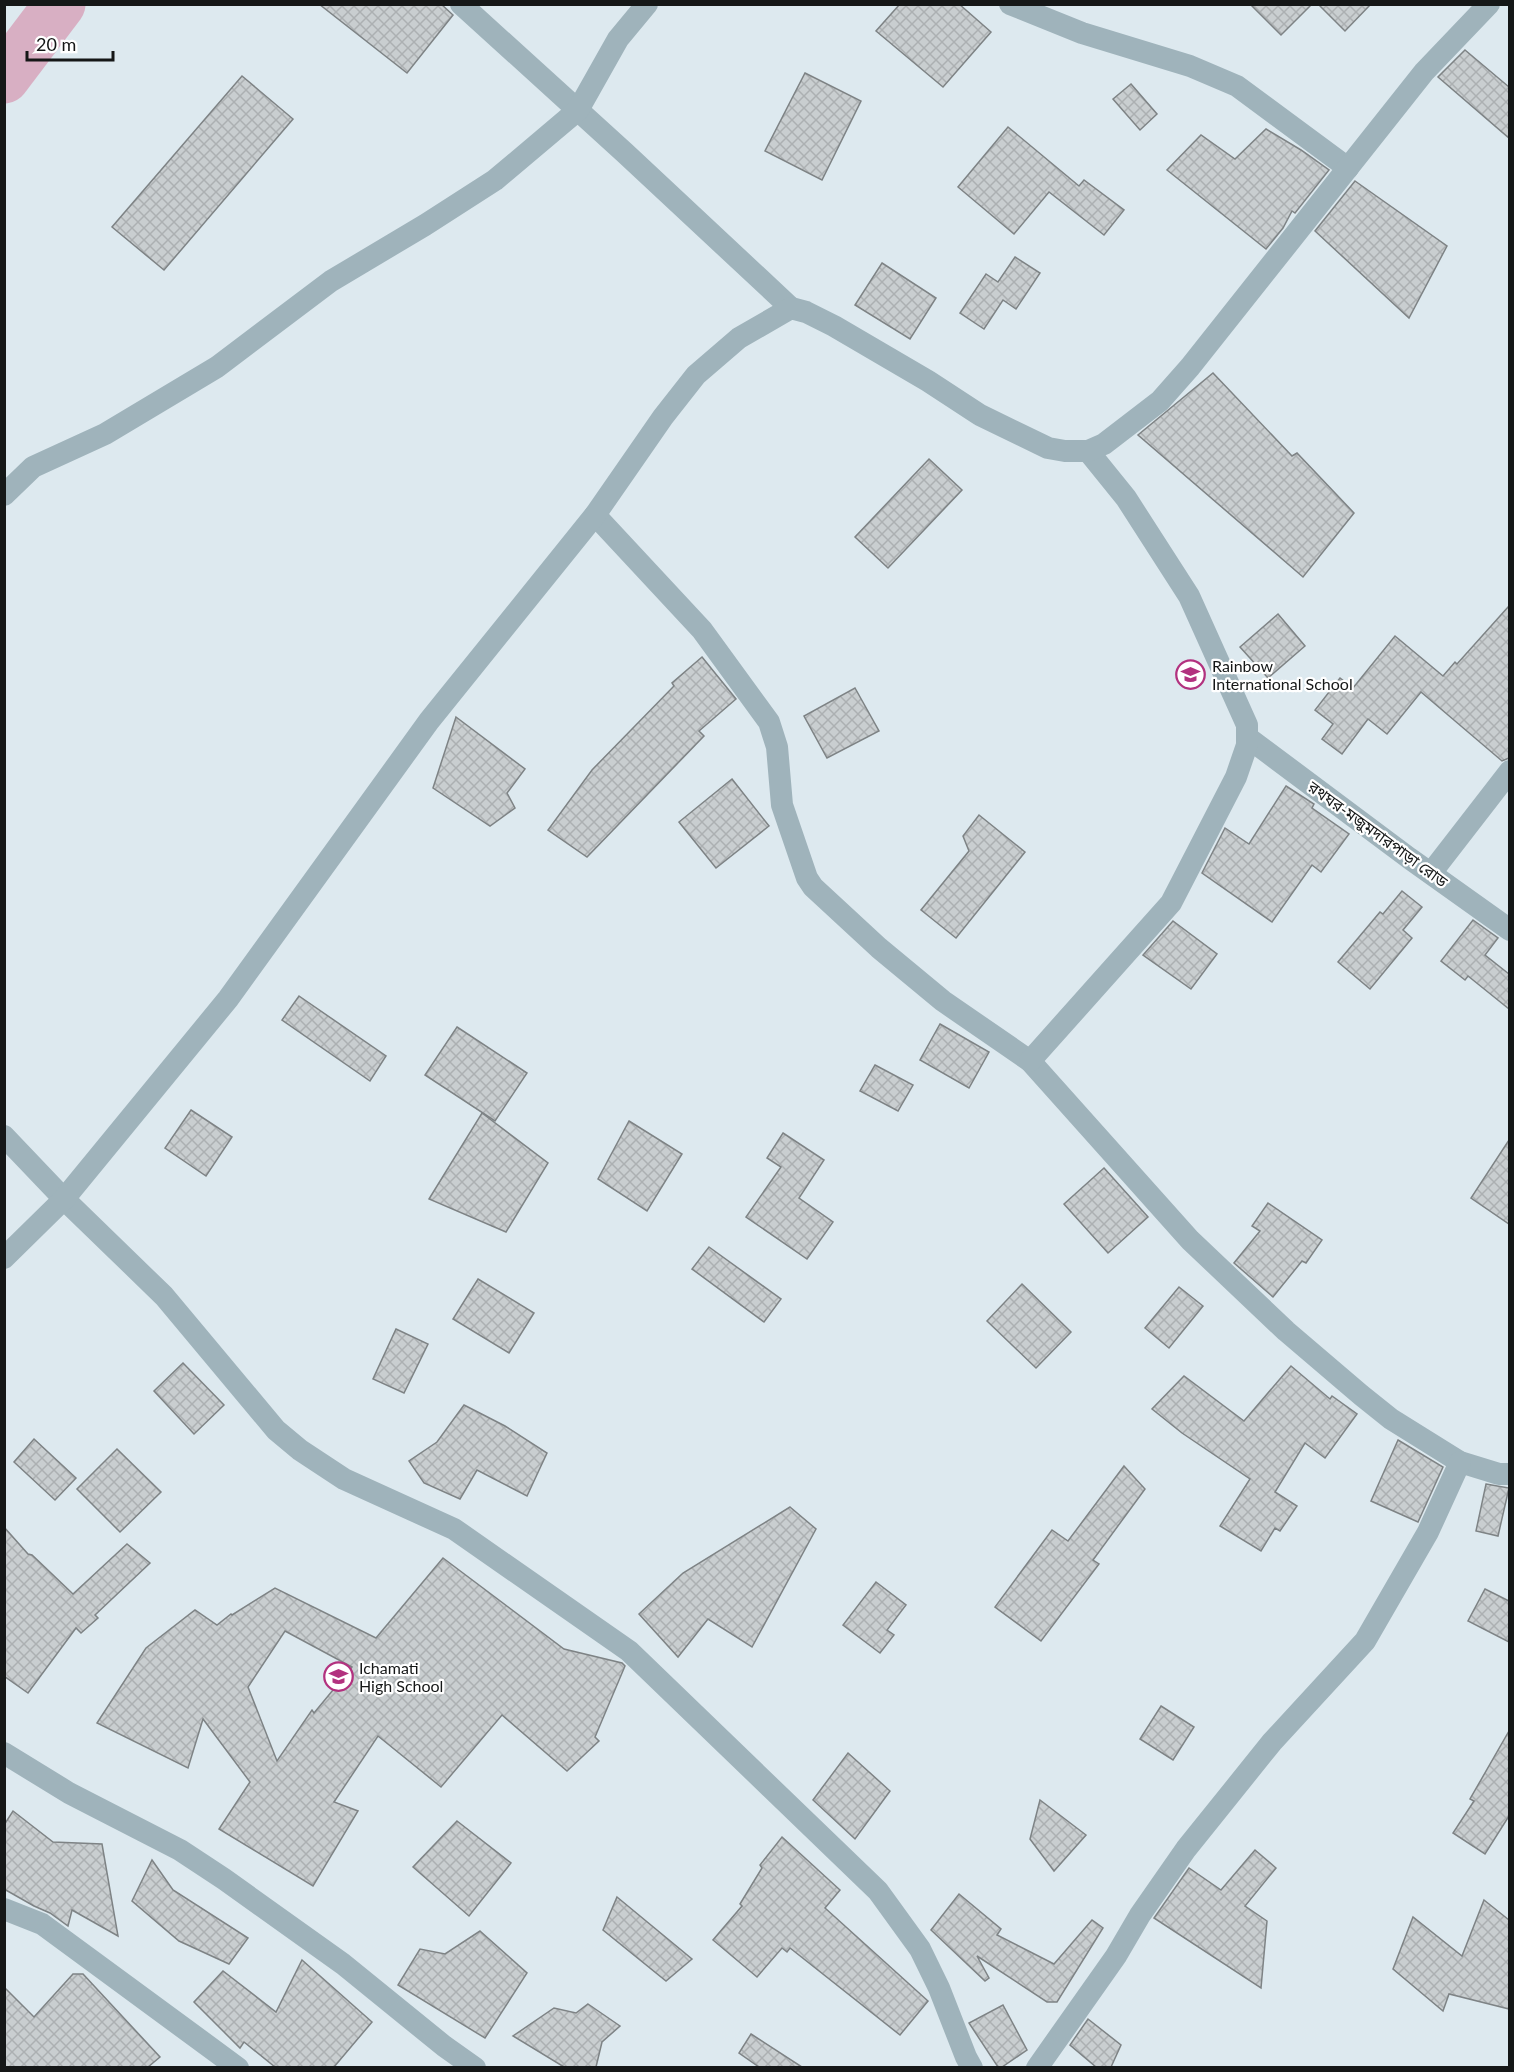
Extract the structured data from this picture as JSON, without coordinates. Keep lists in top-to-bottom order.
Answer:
{
  "streets": {
    "street": ["রথঘর-মজুমদারপাড়া রোড"]
  },
  "places": {
    "school or university": ["Rainbow International School", "Ichamati High School"]
  },
  "scale_bar": "20 m"
}
